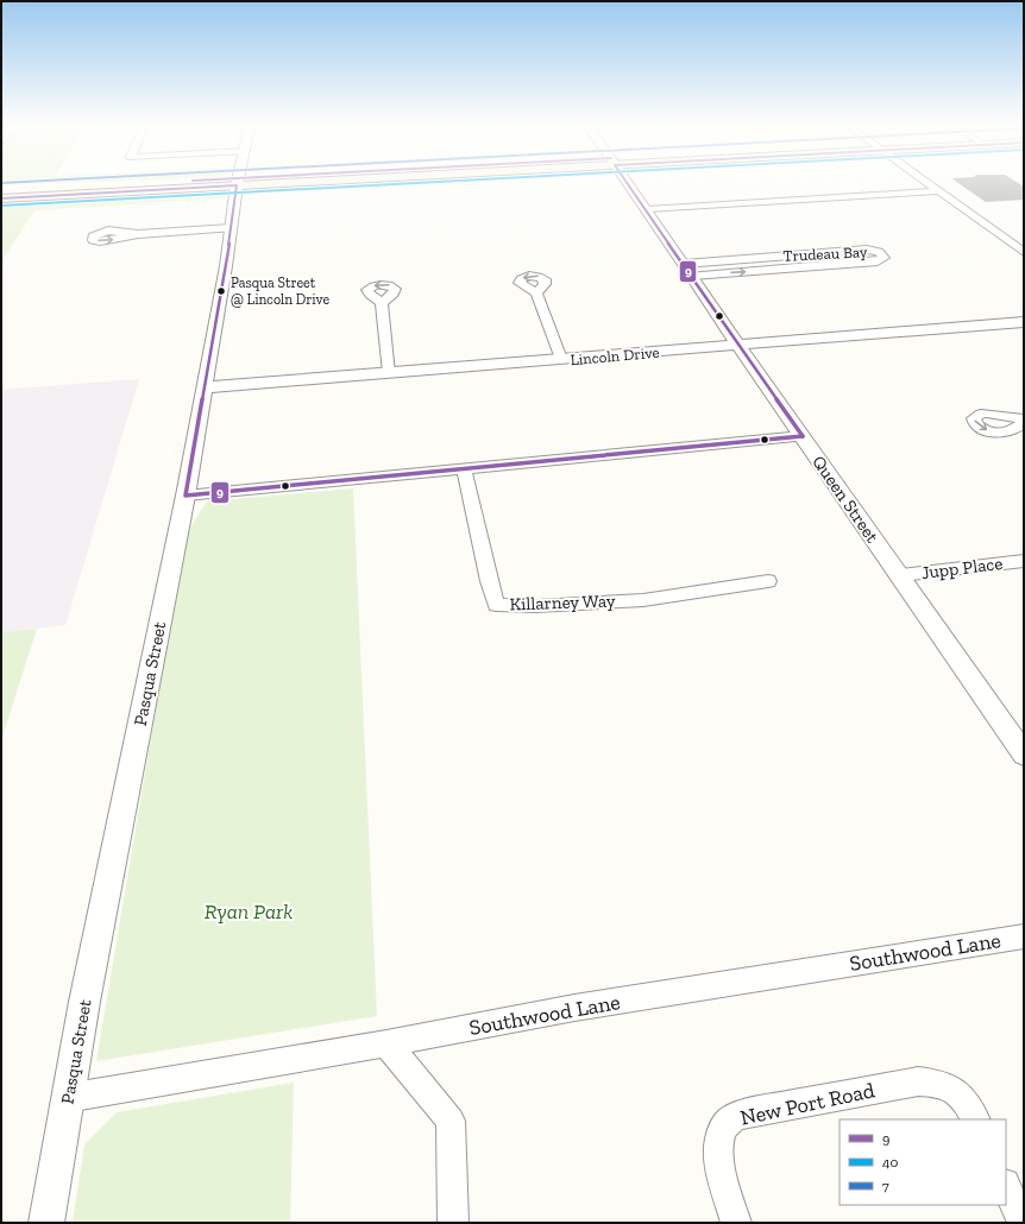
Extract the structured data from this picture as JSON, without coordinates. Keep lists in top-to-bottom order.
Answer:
{
  "streets": {
    "street": [
      "Trudeau Bay",
      "Lincoln Drive",
      "Queen Street",
      "Jupp Place",
      "Killarney Way",
      "Pasqua Street",
      "Southwood Lane",
      "New Port Road"
    ]
  },
  "crossings": [
    ["Trudeau Bay", "Queen Street"],
    ["Lincoln Drive", "Queen Street"],
    ["Lincoln Drive", "Pasqua Street"],
    ["Queen Street", "Jupp Place"],
    ["Pasqua Street", "Southwood Lane"]
  ],
  "parks": ["Ryan Park"],
  "places": ["Pasqua Street @ Lincoln Drive"],
  "lines": ["transit line 9", "transit line 40", "transit line 7"],
  "legend": ["9", "40", "7"]
}
